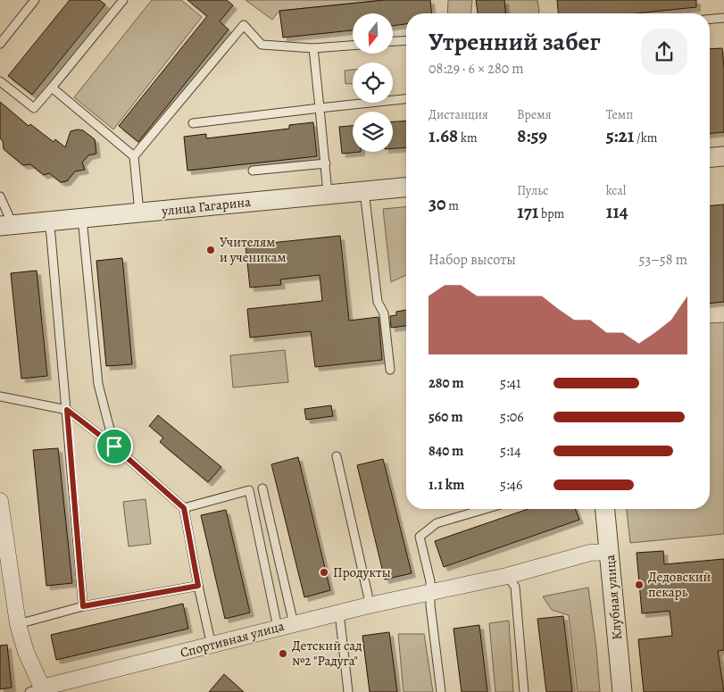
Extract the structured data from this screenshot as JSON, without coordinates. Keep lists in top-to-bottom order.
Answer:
{
  "streets": {
    "street": ["улица Гагарина", "Клубная улица", "Спортивная улица"]
  },
  "crossings": [
    ["Клубная улица", "Спортивная улица"]
  ],
  "places": [
    "Учителям и ученикам",
    "Продукты",
    "Дедовский пекарь",
    "Детский сад №2 \"Радуга\""
  ],
  "north": "bottom",
  "page": {
    "heading": ["Утренний забег", "08:29 · 6 × 280 m"],
    "stats": [
      ["Дистанция", "1.68 km"],
      ["Время", "8:59"],
      ["Темп", "5:21 /km"],
      ["30 m"],
      ["Пульс", "171 bpm"],
      ["kcal", "114"]
    ],
    "chart": ["Набор высоты", "53–58 m"],
    "list": [
      {
        "name": "280 m",
        "note": "5:41"
      },
      {
        "name": "560 m",
        "note": "5:06"
      },
      {
        "name": "840 m",
        "note": "5:14"
      },
      {
        "name": "1.1 km",
        "note": "5:46"
      }
    ]
  }
}
